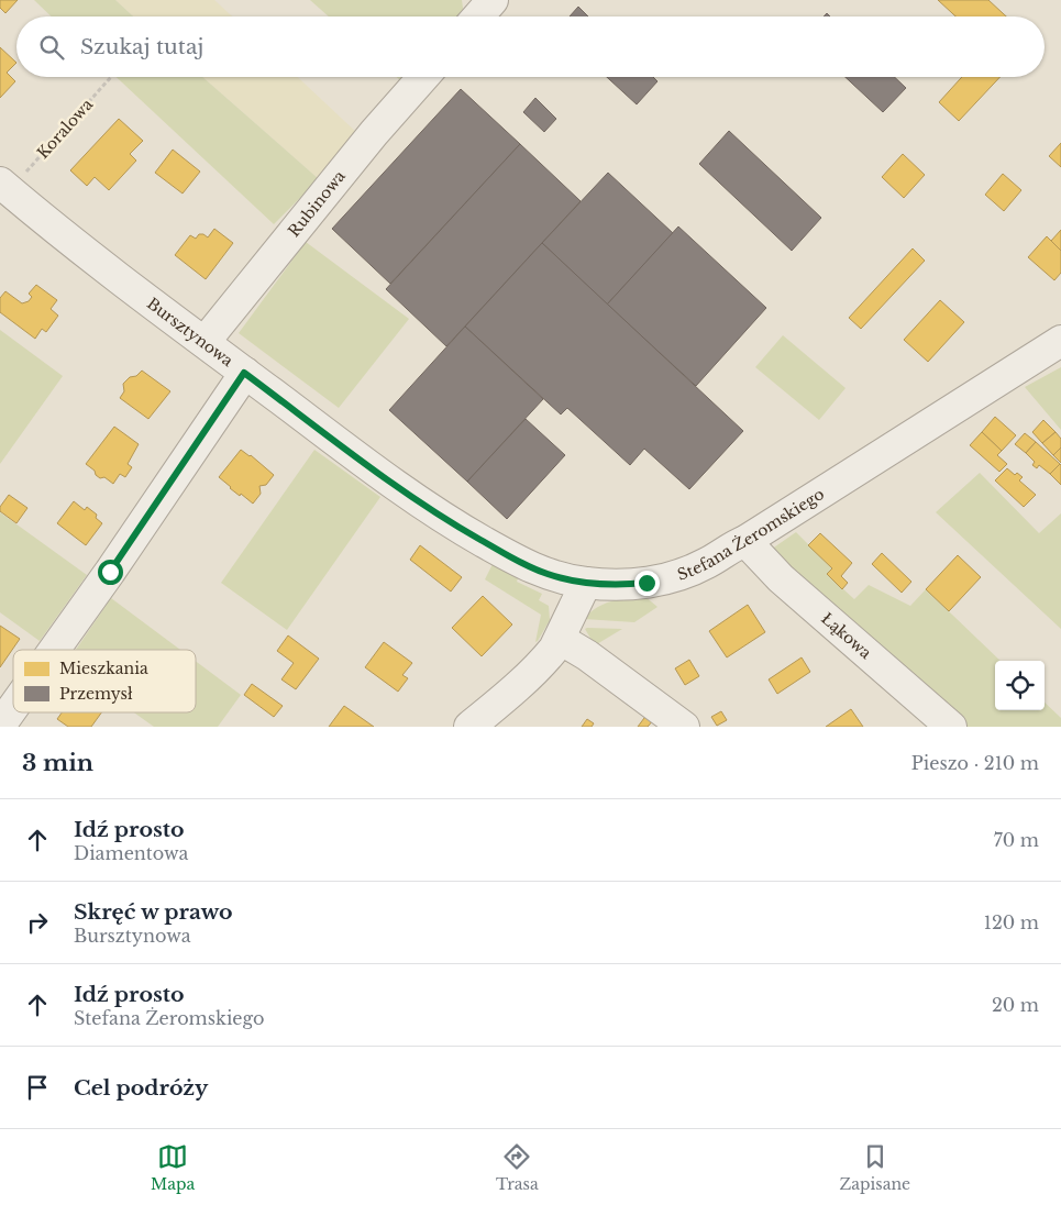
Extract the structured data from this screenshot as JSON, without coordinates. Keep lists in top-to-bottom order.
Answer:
{
  "streets": {
    "street": [
      "Rubinowa",
      "Bursztynowa",
      "Stefana Żeromskiego",
      "Łąkowa"
    ],
    "path": ["Koralowa"]
  },
  "crossings": [
    ["Koralowa", "Bursztynowa"],
    ["Rubinowa", "Bursztynowa"],
    ["Bursztynowa", "Stefana Żeromskiego"],
    ["Stefana Żeromskiego", "Łąkowa"]
  ],
  "legend": ["Mieszkania", "Przemysł"],
  "page": {
    "search": "Szukaj tutaj",
    "heading": ["3 min", "Pieszo · 210 m"],
    "list": [
      ["Idź prosto", "Diamentowa", "70 m"],
      ["Skręć w prawo", "Bursztynowa", "120 m"],
      ["Idź prosto", "Stefana Żeromskiego", "20 m"],
      "Cel podróży"
    ],
    "nav": ["Mapa", "Trasa", "Zapisane"]
  }
}
